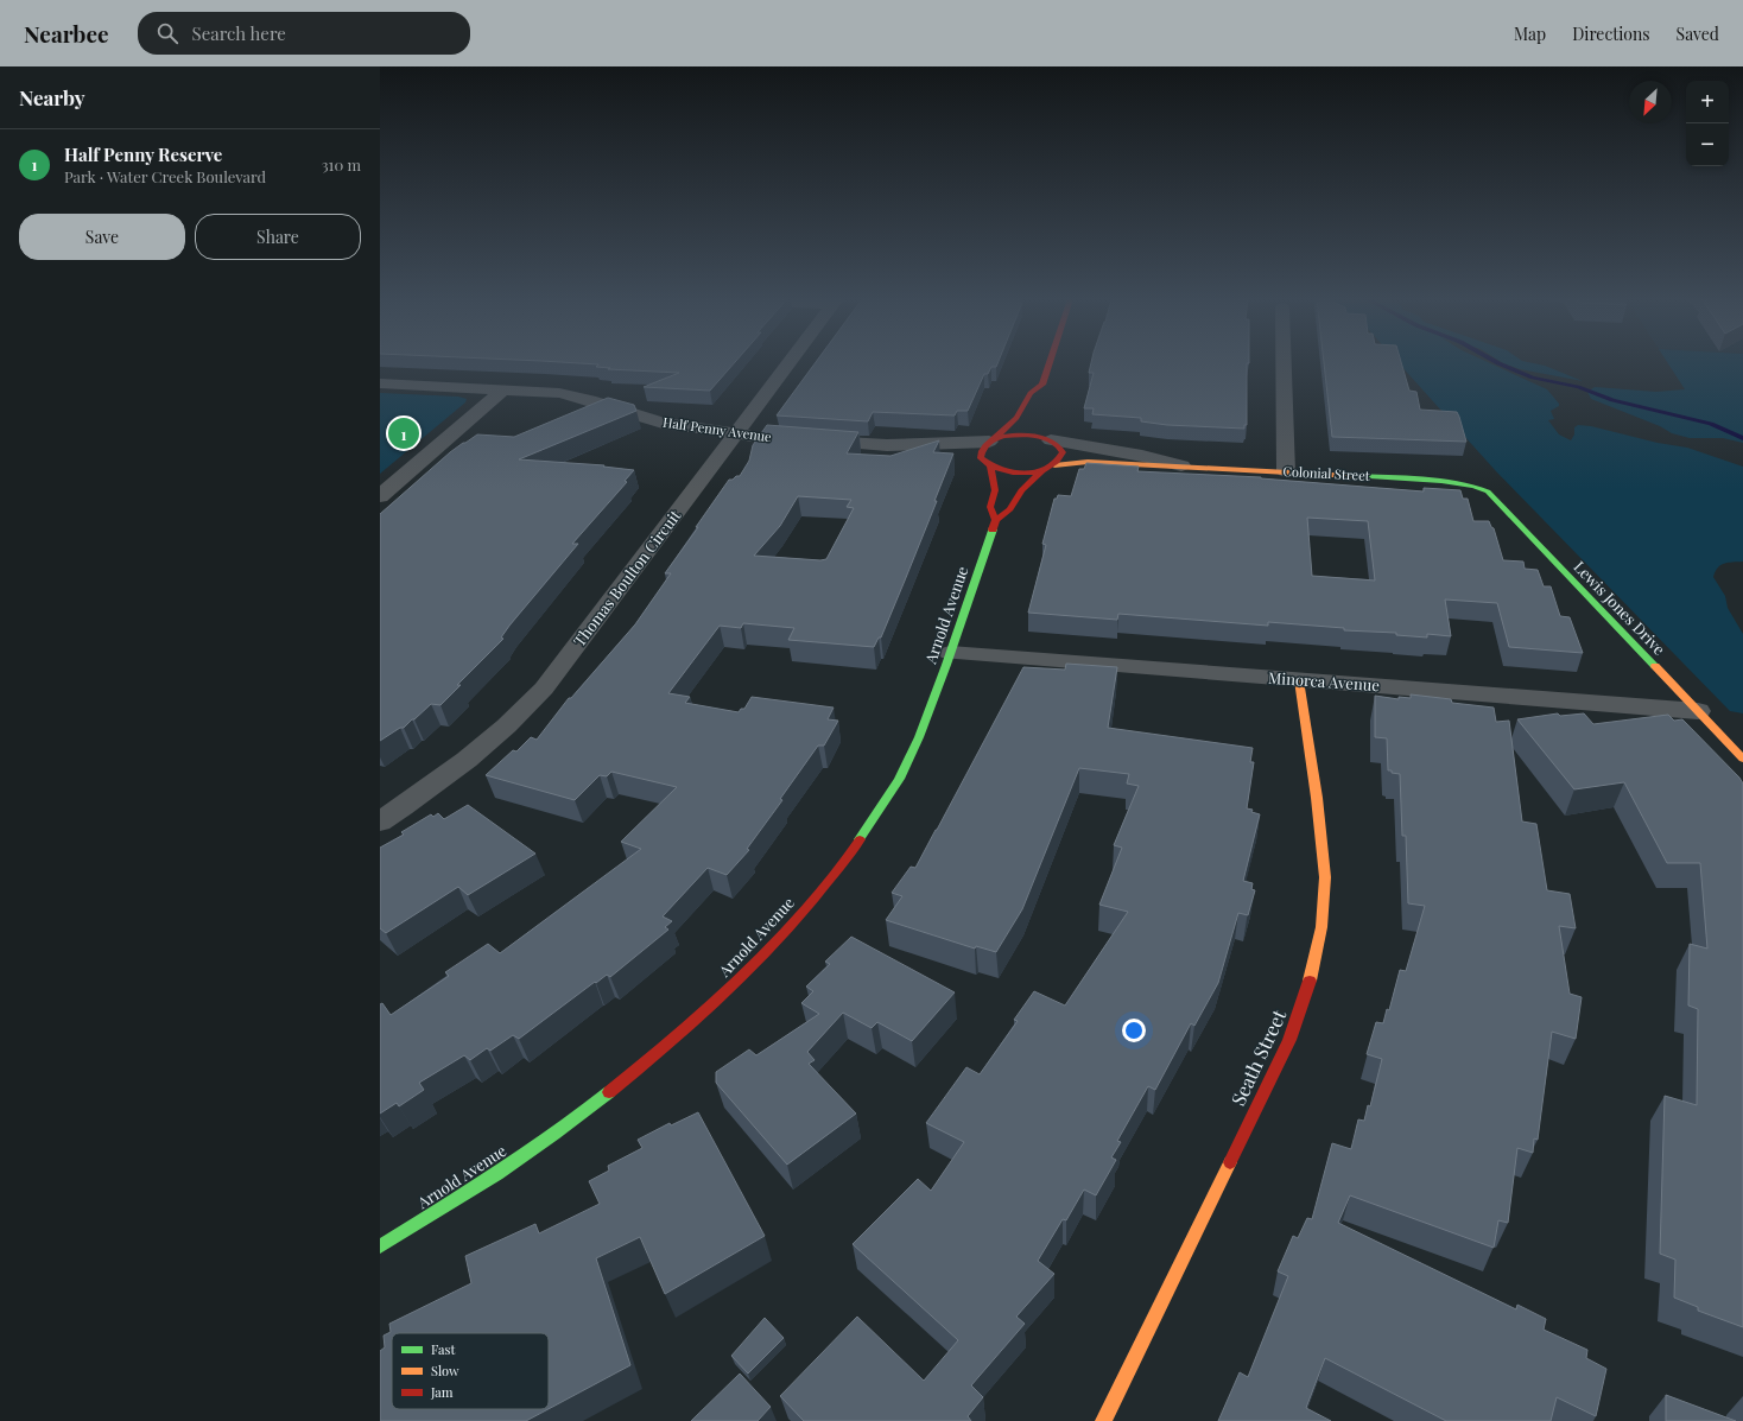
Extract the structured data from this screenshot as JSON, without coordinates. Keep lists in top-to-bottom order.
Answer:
{
  "streets": {
    "street": [
      "Half Penny Avenue",
      "Colonial Street",
      "Thomas Boulton Circuit",
      "Lewis Jones Drive",
      "Arnold Avenue",
      "Minorca Avenue",
      "Seath Street"
    ]
  },
  "crossings": [
    ["Half Penny Avenue", "Thomas Boulton Circuit"],
    ["Colonial Street", "Lewis Jones Drive"],
    ["Colonial Street", "Arnold Avenue"],
    ["Lewis Jones Drive", "Minorca Avenue"],
    ["Arnold Avenue", "Minorca Avenue"],
    ["Minorca Avenue", "Seath Street"]
  ],
  "legend": ["Fast", "Slow", "Jam"],
  "north": "bottom left",
  "page": {
    "header": "Nearbee",
    "search": "Search here",
    "nav": ["Map", "Directions", "Saved"],
    "heading": "Nearby",
    "map_buttons": ["+", "−"],
    "list": [
      {
        "mark": "1",
        "name": "Half Penny Reserve",
        "note": "Park · Water Creek Boulevard",
        "value": "310 m"
      }
    ],
    "buttons": ["Save", "Share"],
    "pins": "1"
  }
}
